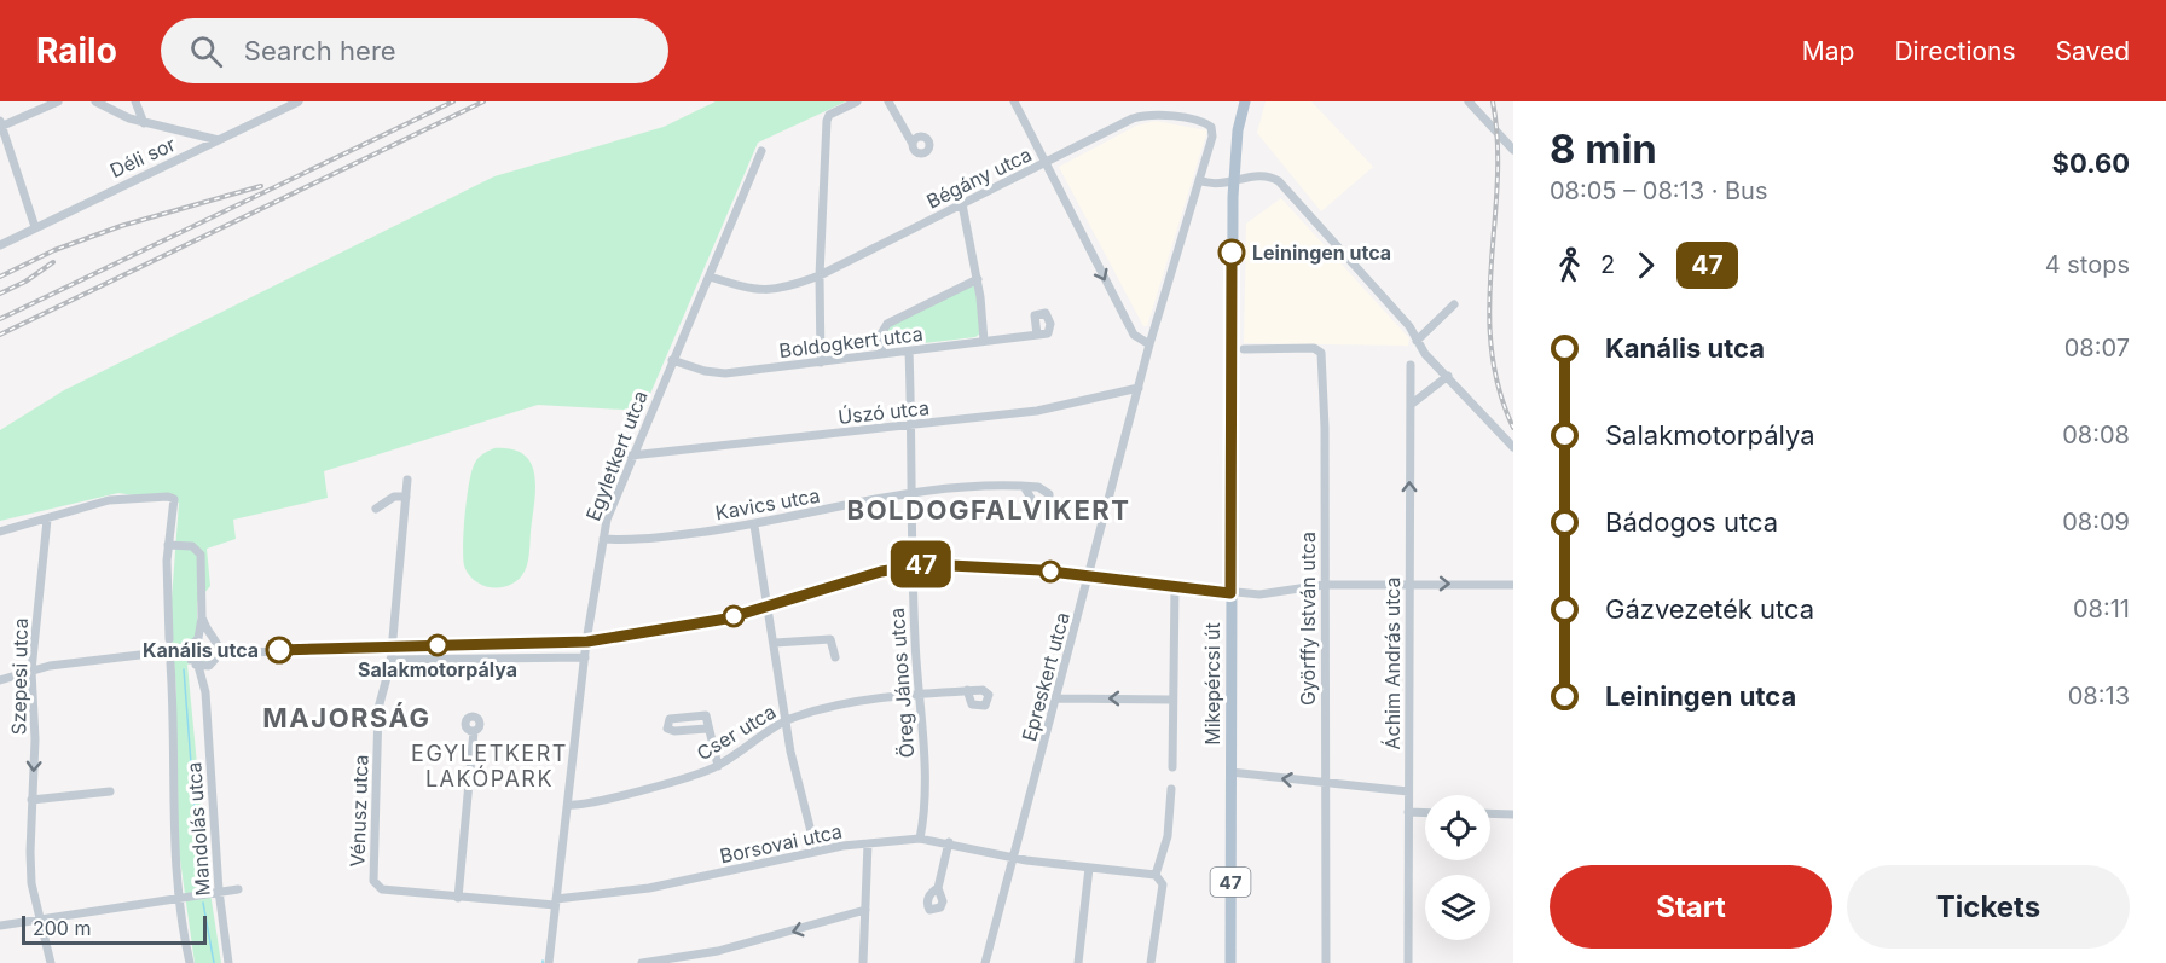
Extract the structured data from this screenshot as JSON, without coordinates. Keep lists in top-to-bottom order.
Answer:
{
  "streets": {
    "main road": ["Mikepércsi út", "47"],
    "street": [
      "Déli sor",
      "Bégány utca",
      "Boldogkert utca",
      "Úszó utca",
      "Egyletkert utca",
      "Kavics utca",
      "Györffy István utca",
      "Áchim András utca",
      "Szepesi utca",
      "Epreskert utca",
      "Öreg János utca",
      "Cser utca",
      "Vénusz utca",
      "Mandolás utca",
      "Borsovai utca"
    ]
  },
  "crossings": [
    ["Bégány utca", "Egyletkert utca"],
    ["Bégány utca", "Epreskert utca"],
    ["Boldogkert utca", "Egyletkert utca"],
    ["Boldogkert utca", "Öreg János utca"],
    ["Úszó utca", "Egyletkert utca"],
    ["Úszó utca", "Epreskert utca"],
    ["Úszó utca", "Öreg János utca"],
    ["Egyletkert utca", "Kavics utca"],
    ["Egyletkert utca", "Cser utca"],
    ["Egyletkert utca", "Vénusz utca"],
    ["Egyletkert utca", "Borsovai utca"],
    ["Kavics utca", "Öreg János utca"],
    ["Epreskert utca", "Borsovai utca"],
    ["Öreg János utca", "Cser utca"],
    ["Öreg János utca", "Borsovai utca"],
    ["Vénusz utca", "Borsovai utca"]
  ],
  "districts": ["BOLDOGFALVIKERT", "MAJORSÁG", "EGYLETKERT LAKÓPARK"],
  "places": ["Leiningen utca", "Salakmotorpálya", "Kanális utca"],
  "lines": ["bus line 47"],
  "scale_bar": "200 m",
  "page": {
    "header": "Railo",
    "search": "Search here",
    "nav": ["Map", "Directions", "Saved"],
    "on_map": "47",
    "heading": ["8 min", "08:05 – 08:13 · Bus", "$0.60"],
    "legs": ["2", "47", "4 stops"],
    "list": [
      {
        "name": "Kanális utca",
        "value": "08:07"
      },
      {
        "name": "Salakmotorpálya",
        "value": "08:08"
      },
      {
        "name": "Bádogos utca",
        "value": "08:09"
      },
      {
        "name": "Gázvezeték utca",
        "value": "08:11"
      },
      {
        "name": "Leiningen utca",
        "value": "08:13"
      }
    ],
    "buttons": ["Start", "Tickets"],
    "scale": "200 m"
  }
}
